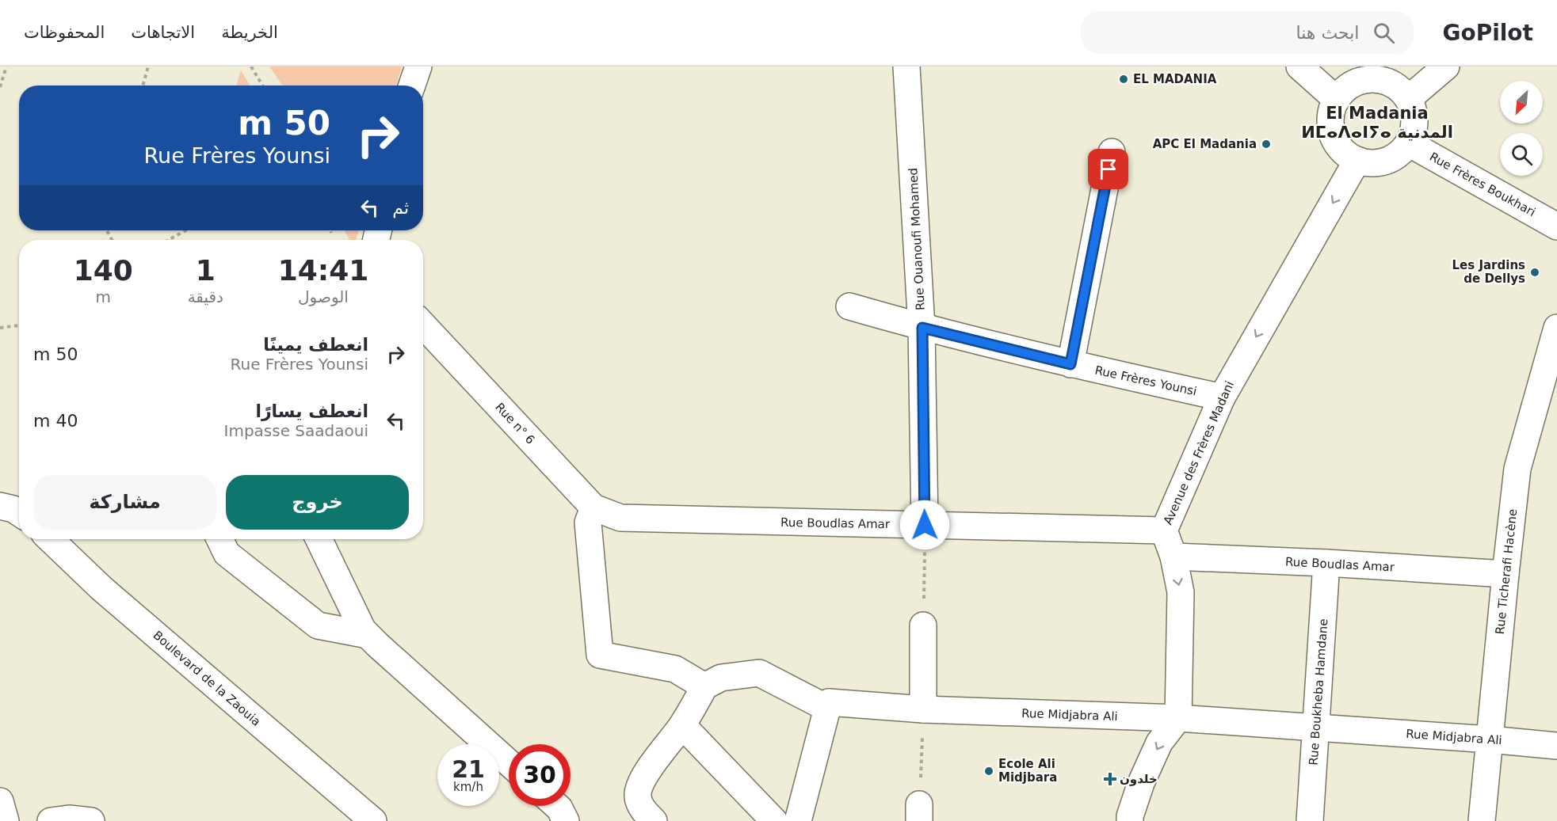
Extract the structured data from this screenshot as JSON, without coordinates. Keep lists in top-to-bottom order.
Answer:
{
  "streets": {
    "street": [
      "Rue Frères Boukhari",
      "Rue Ouanoufi Mohamed",
      "Rue Frères Younsi",
      "Rue n° 6",
      "Avenue des Frères Madani",
      "Rue Boudlas Amar",
      "Rue Ticherafi Hacène",
      "Boulevard de la Zaouia",
      "Rue Boukheba Hamdane",
      "Rue Midjabra Ali"
    ]
  },
  "crossings": [
    ["Rue Frères Boukhari", "Avenue des Frères Madani"],
    ["Rue Ouanoufi Mohamed", "Rue Frères Younsi"],
    ["Rue Ouanoufi Mohamed", "Rue Boudlas Amar"],
    ["Rue Frères Younsi", "Avenue des Frères Madani"],
    ["Rue n° 6", "Rue Boudlas Amar"],
    ["Avenue des Frères Madani", "Rue Boudlas Amar"],
    ["Avenue des Frères Madani", "Rue Midjabra Ali"],
    ["Rue Boudlas Amar", "Rue Ticherafi Hacène"],
    ["Rue Boudlas Amar", "Rue Boukheba Hamdane"],
    ["Rue Ticherafi Hacène", "Rue Midjabra Ali"],
    ["Rue Boukheba Hamdane", "Rue Midjabra Ali"]
  ],
  "districts": ["El Madania ⵍⵎⴰⴷⴰⵏⵢⴰ المدنية"],
  "places": {
    "other": [
      "EL MADANIA",
      "APC El Madania",
      "Les Jardins de Dellys",
      "Ecole Ali Midjbara"
    ],
    "health": ["خلدون"]
  },
  "north": "bottom left",
  "page": {
    "header": "GoPilot",
    "search": "ابحث هنا",
    "nav": ["الخريطة", "الاتجاهات", "المحفوظات"],
    "turn": ["50 m", "Rue Frères Younsi"],
    "then": "ثم",
    "eta": [
      "14:41",
      "الوصول",
      "1",
      "دقيقة",
      "140",
      "m"
    ],
    "list": [
      {
        "name": "انعطف يمينًا",
        "note": "Rue Frères Younsi",
        "value": "50 m"
      },
      {
        "name": "انعطف يسارًا",
        "note": "Impasse Saadaoui",
        "value": "40 m"
      }
    ],
    "buttons": ["خروج", "مشاركة"],
    "speed": "21 km/h",
    "limit": "30"
  }
}
